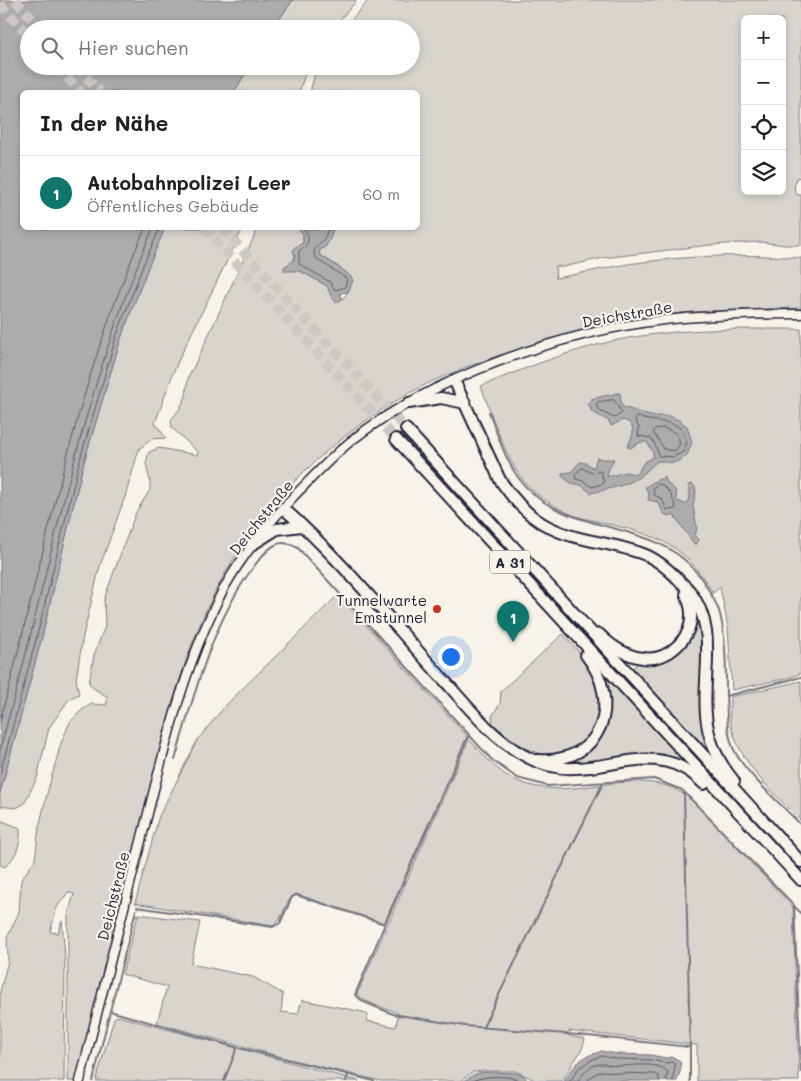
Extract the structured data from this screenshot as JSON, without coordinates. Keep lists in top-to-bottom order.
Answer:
{
  "streets": {
    "highway": ["A 31"],
    "main road": ["Deichstraße"]
  },
  "places": ["Tunnelwarte Emstunnel"],
  "page": {
    "map_buttons": ["+", "−"],
    "search": "Hier suchen",
    "heading": "In der Nähe",
    "list": [
      {
        "mark": "1",
        "name": "Autobahnpolizei Leer",
        "note": "Öffentliches Gebäude",
        "value": "60 m"
      }
    ],
    "pins": "1"
  }
}
